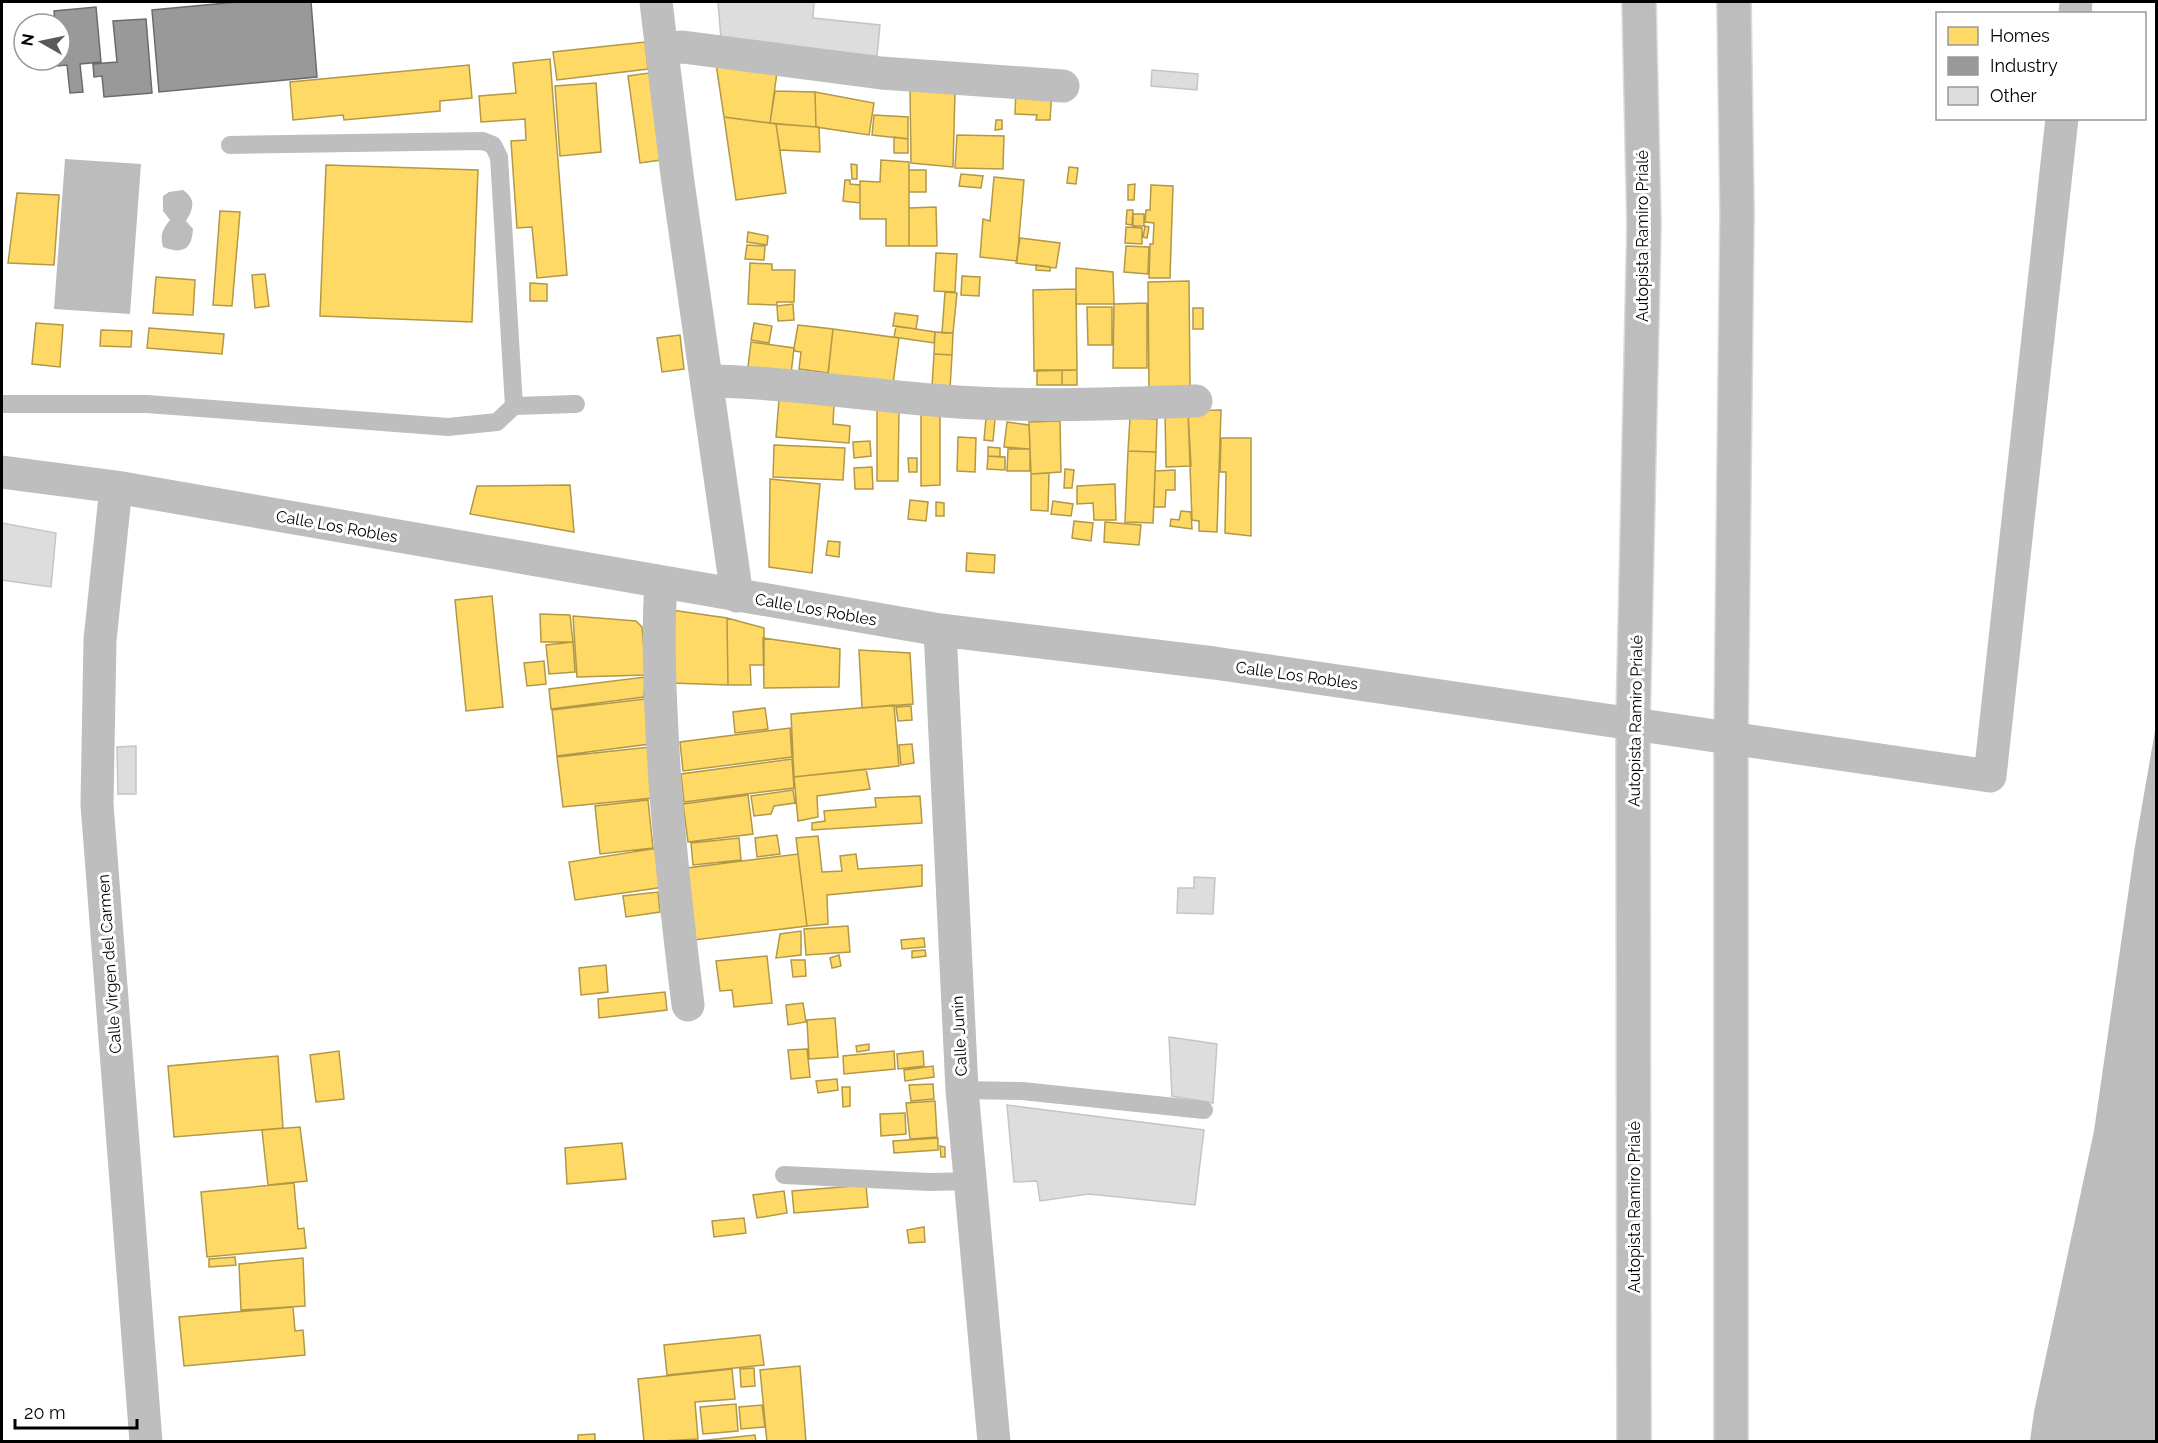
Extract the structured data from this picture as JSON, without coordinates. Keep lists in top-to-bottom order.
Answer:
{
  "streets": {
    "highway": ["Autopista Ramiro Prialé"],
    "street": ["Calle Los Robles", "Calle Virgen del Carmen", "Calle Junín"]
  },
  "crossings": [
    ["Autopista Ramiro Prialé", "Calle Los Robles"],
    ["Calle Los Robles", "Calle Virgen del Carmen"],
    ["Calle Los Robles", "Calle Junín"]
  ],
  "legend": ["Homes", "Industry", "Other"],
  "scale_bar": "20 m",
  "north": "left"
}
